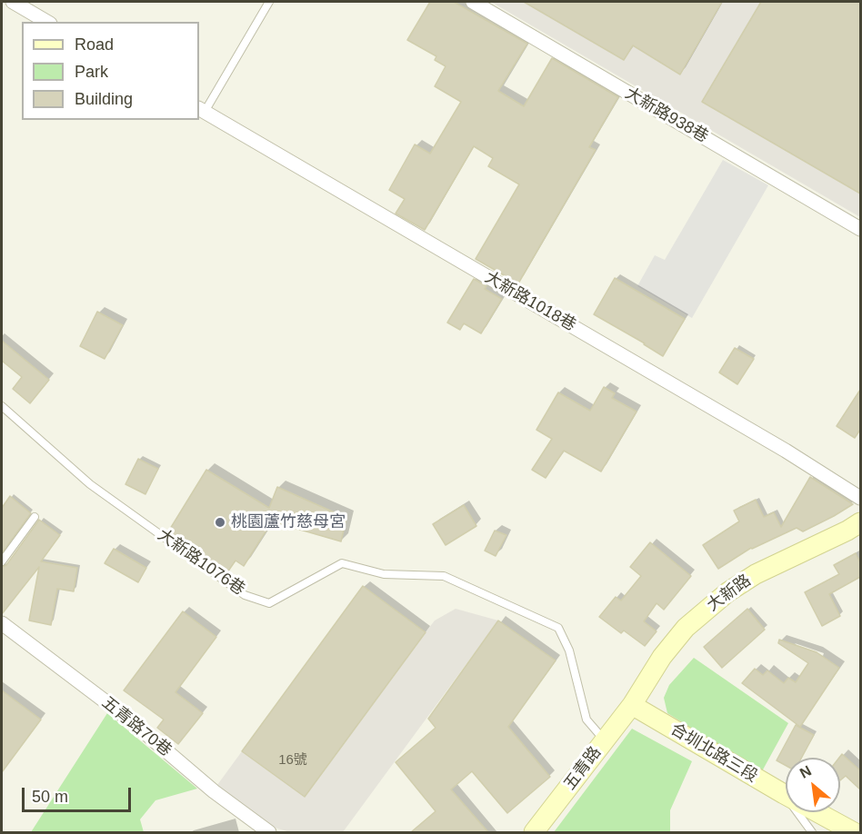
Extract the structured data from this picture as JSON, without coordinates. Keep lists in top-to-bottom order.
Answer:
{
  "streets": {
    "street": [
      "大新路938巷",
      "大新路1018巷",
      "大新路",
      "五青路70巷",
      "合圳北路三段",
      "五青路"
    ],
    "lane": ["大新路1076巷"]
  },
  "crossings": [
    ["大新路1076巷", "五青路"],
    ["大新路", "合圳北路三段"],
    ["大新路", "五青路"],
    ["合圳北路三段", "五青路"]
  ],
  "places": ["桃園蘆竹慈母宮"],
  "house_numbers": ["16號"],
  "legend": ["Road", "Park", "Building"],
  "scale_bar": "50 m",
  "north": "top left"
}
